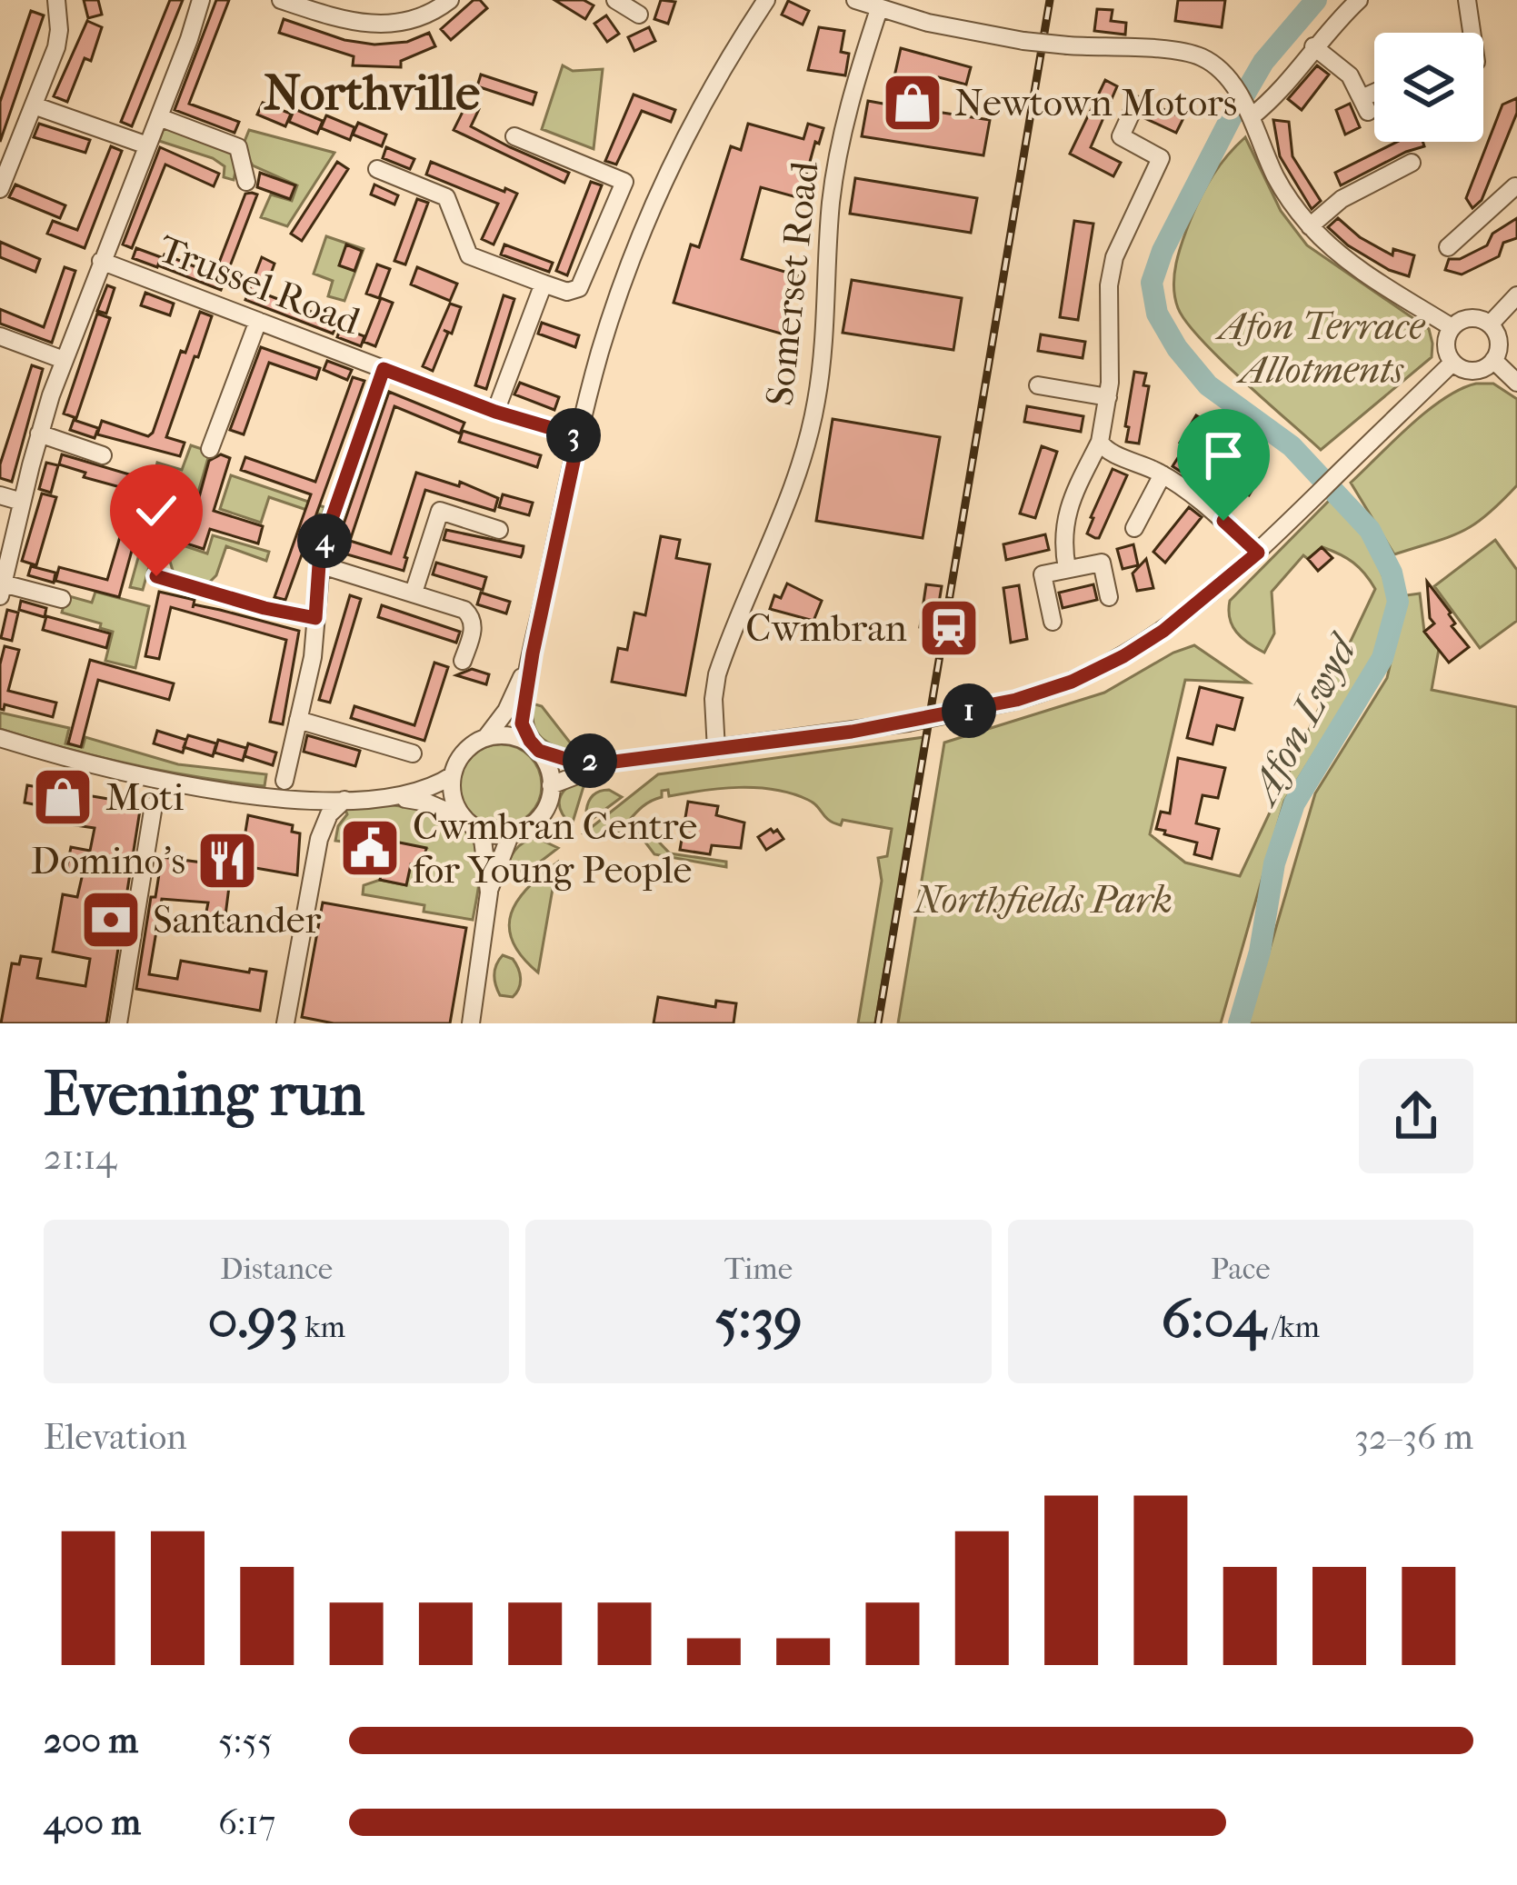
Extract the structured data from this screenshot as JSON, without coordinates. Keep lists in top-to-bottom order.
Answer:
{
  "streets": {
    "street": ["Somerset Road", "Trussel Road"]
  },
  "districts": ["Northville"],
  "water": ["Afon Lwyd"],
  "parks": ["Afon Terrace Allotments", "Northfields Park"],
  "places": {
    "shop": ["Newtown Motors", "Moti"],
    "station": ["Cwmbran"],
    "public building": ["Cwmbran Centre for Young People"],
    "restaurant": ["Domino's"],
    "bank": ["Santander"]
  },
  "page": {
    "pins": [
      "3",
      "4",
      "1",
      "2"
    ],
    "heading": ["Evening run", "21:14"],
    "stats": [
      ["Distance", "0.93 km"],
      ["Time", "5:39"],
      ["Pace", "6:04 /km"]
    ],
    "chart": ["Elevation", "32–36 m"],
    "list": [
      {
        "name": "200 m",
        "note": "5:55"
      },
      {
        "name": "400 m",
        "note": "6:17"
      }
    ]
  }
}
